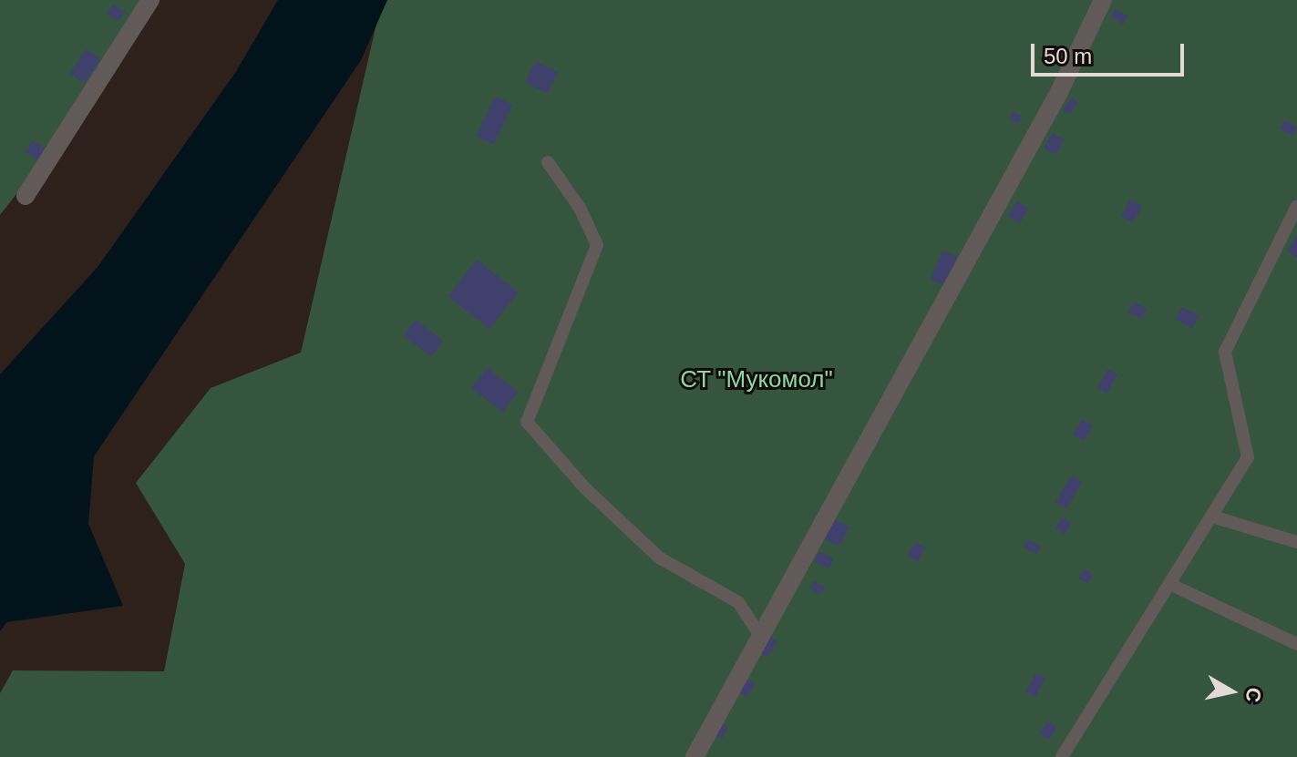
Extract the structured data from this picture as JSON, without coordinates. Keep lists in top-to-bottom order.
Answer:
{
  "parks": ["СТ \"Мукомол\""],
  "scale_bar": "50 m",
  "north": "right"
}
